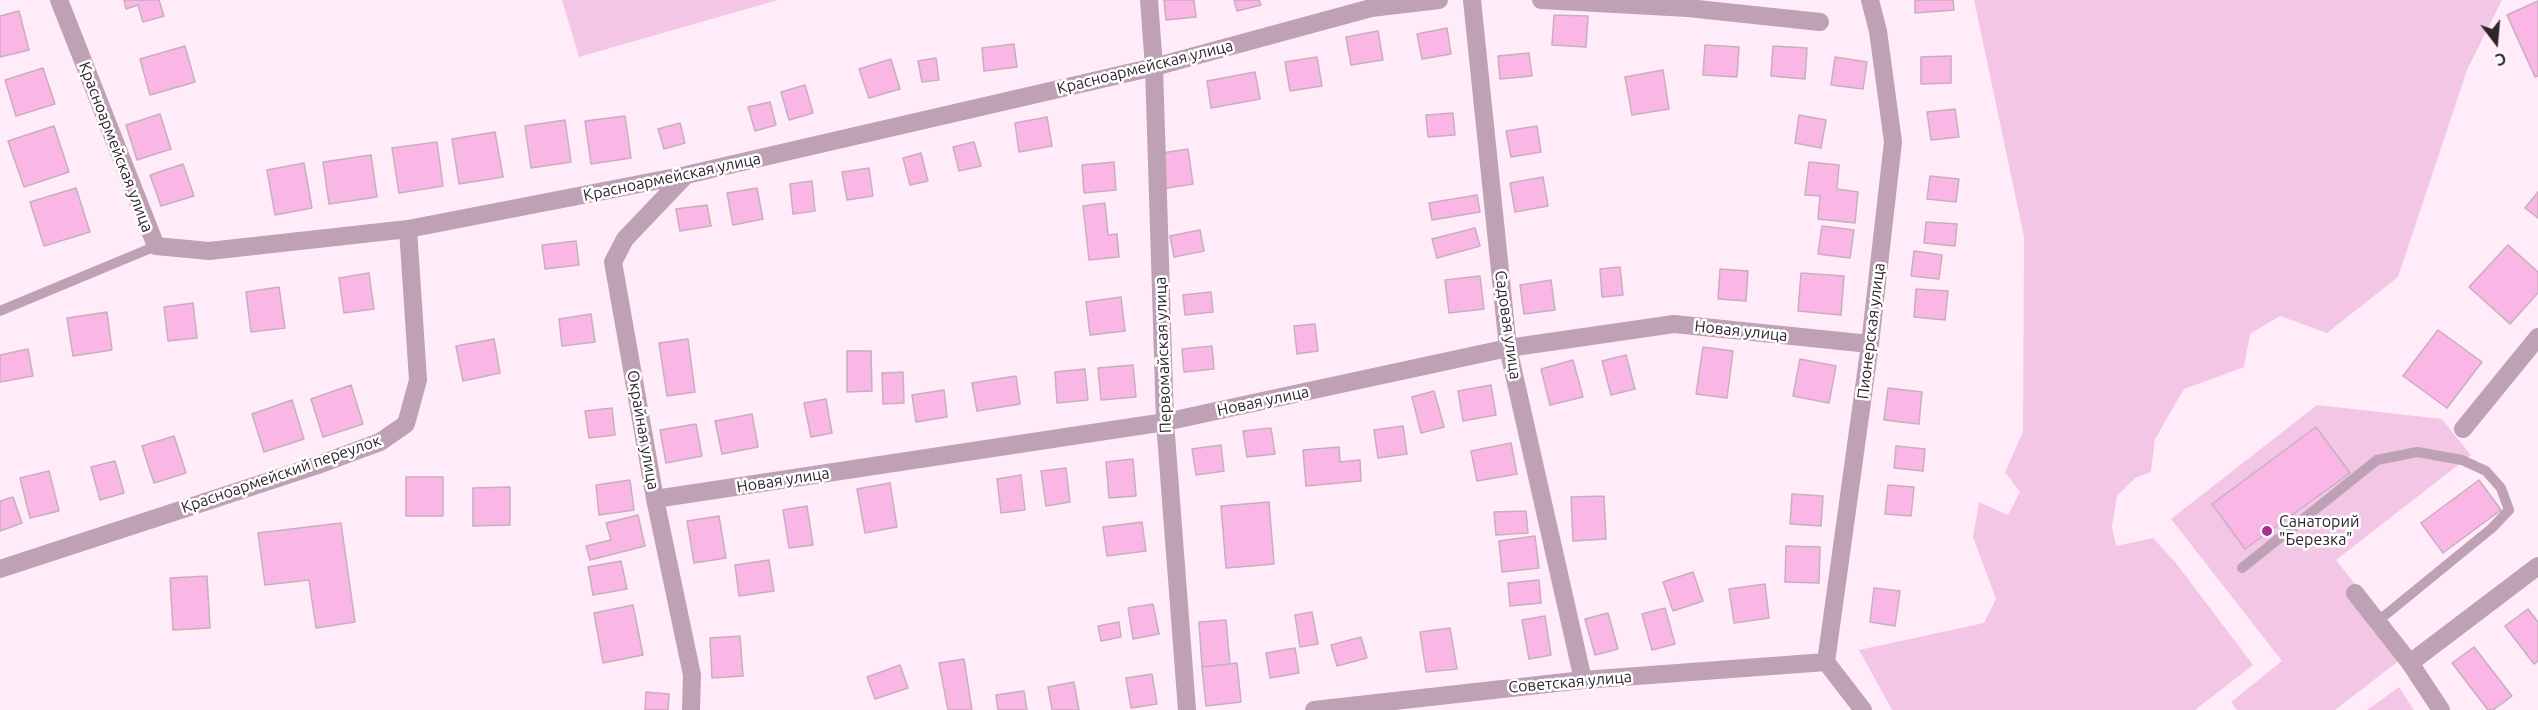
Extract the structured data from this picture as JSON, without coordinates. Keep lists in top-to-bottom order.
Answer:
{
  "streets": {
    "street": [
      "Красноармейская улица",
      "Садовая улица",
      "Новая улица",
      "Пионерская улица",
      "Первомайская улица",
      "Окрайная улица",
      "Красноармейский переулок",
      "Советская улица"
    ]
  },
  "crossings": [
    ["Красноармейская улица", "Первомайская улица"],
    ["Красноармейская улица", "Окрайная улица"],
    ["Красноармейская улица", "Красноармейский переулок"],
    ["Садовая улица", "Новая улица"],
    ["Садовая улица", "Советская улица"],
    ["Новая улица", "Пионерская улица"],
    ["Новая улица", "Первомайская улица"],
    ["Новая улица", "Окрайная улица"],
    ["Пионерская улица", "Советская улица"]
  ],
  "places": ["Санаторий \"Березка\""],
  "north": "bottom"
}
